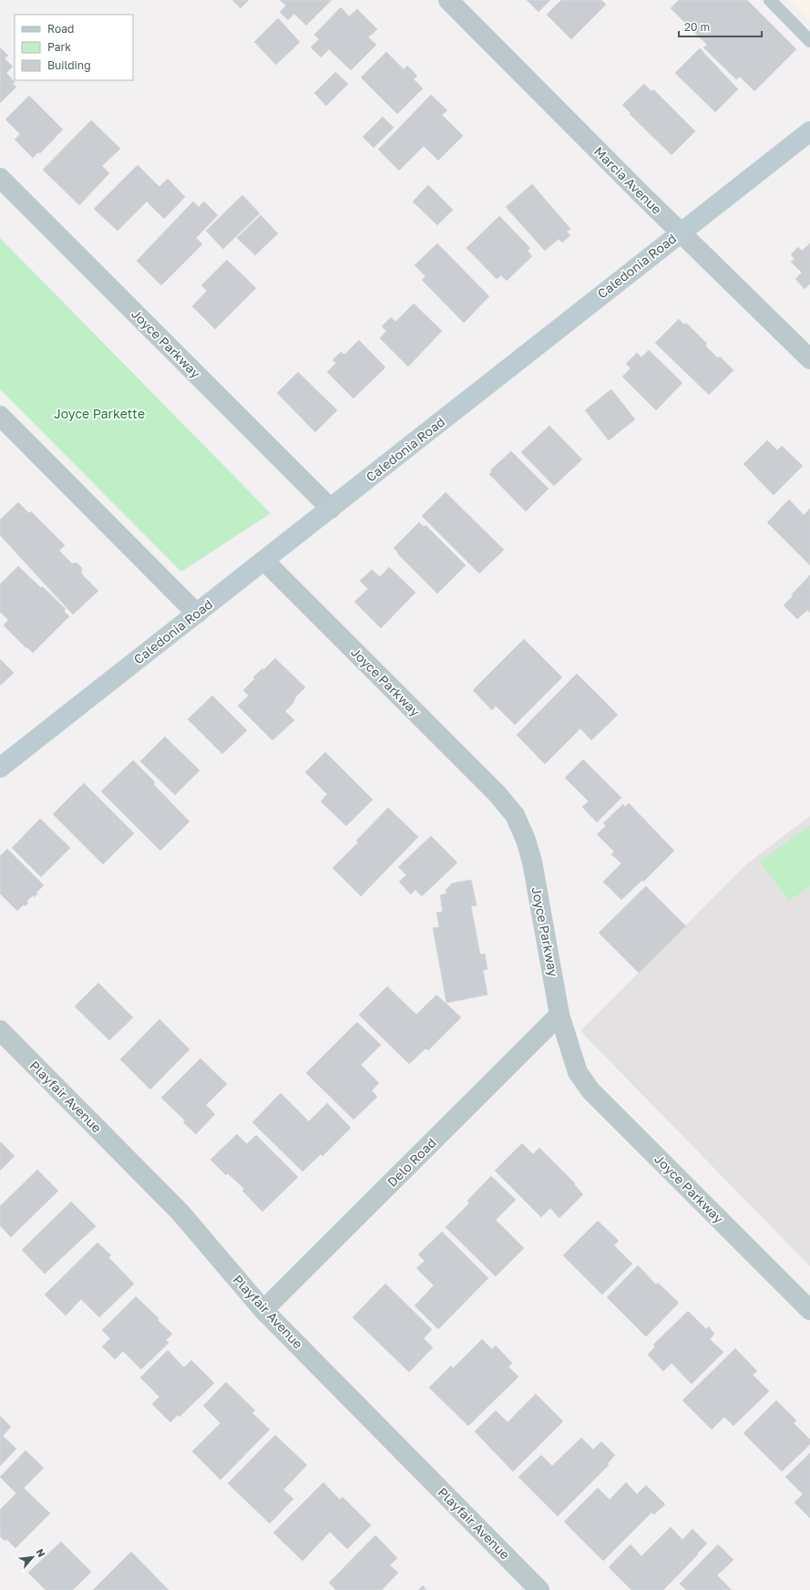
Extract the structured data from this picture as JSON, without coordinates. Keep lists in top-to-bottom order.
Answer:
{
  "streets": {
    "street": [
      "Marcia Avenue",
      "Caledonia Road",
      "Joyce Parkway",
      "Playfair Avenue",
      "Delo Road"
    ]
  },
  "crossings": [
    ["Marcia Avenue", "Caledonia Road"],
    ["Caledonia Road", "Joyce Parkway"],
    ["Joyce Parkway", "Delo Road"],
    ["Playfair Avenue", "Delo Road"]
  ],
  "parks": ["Joyce Parkette"],
  "legend": ["Road", "Park", "Building"],
  "scale_bar": "20 m",
  "north": "top right"
}
